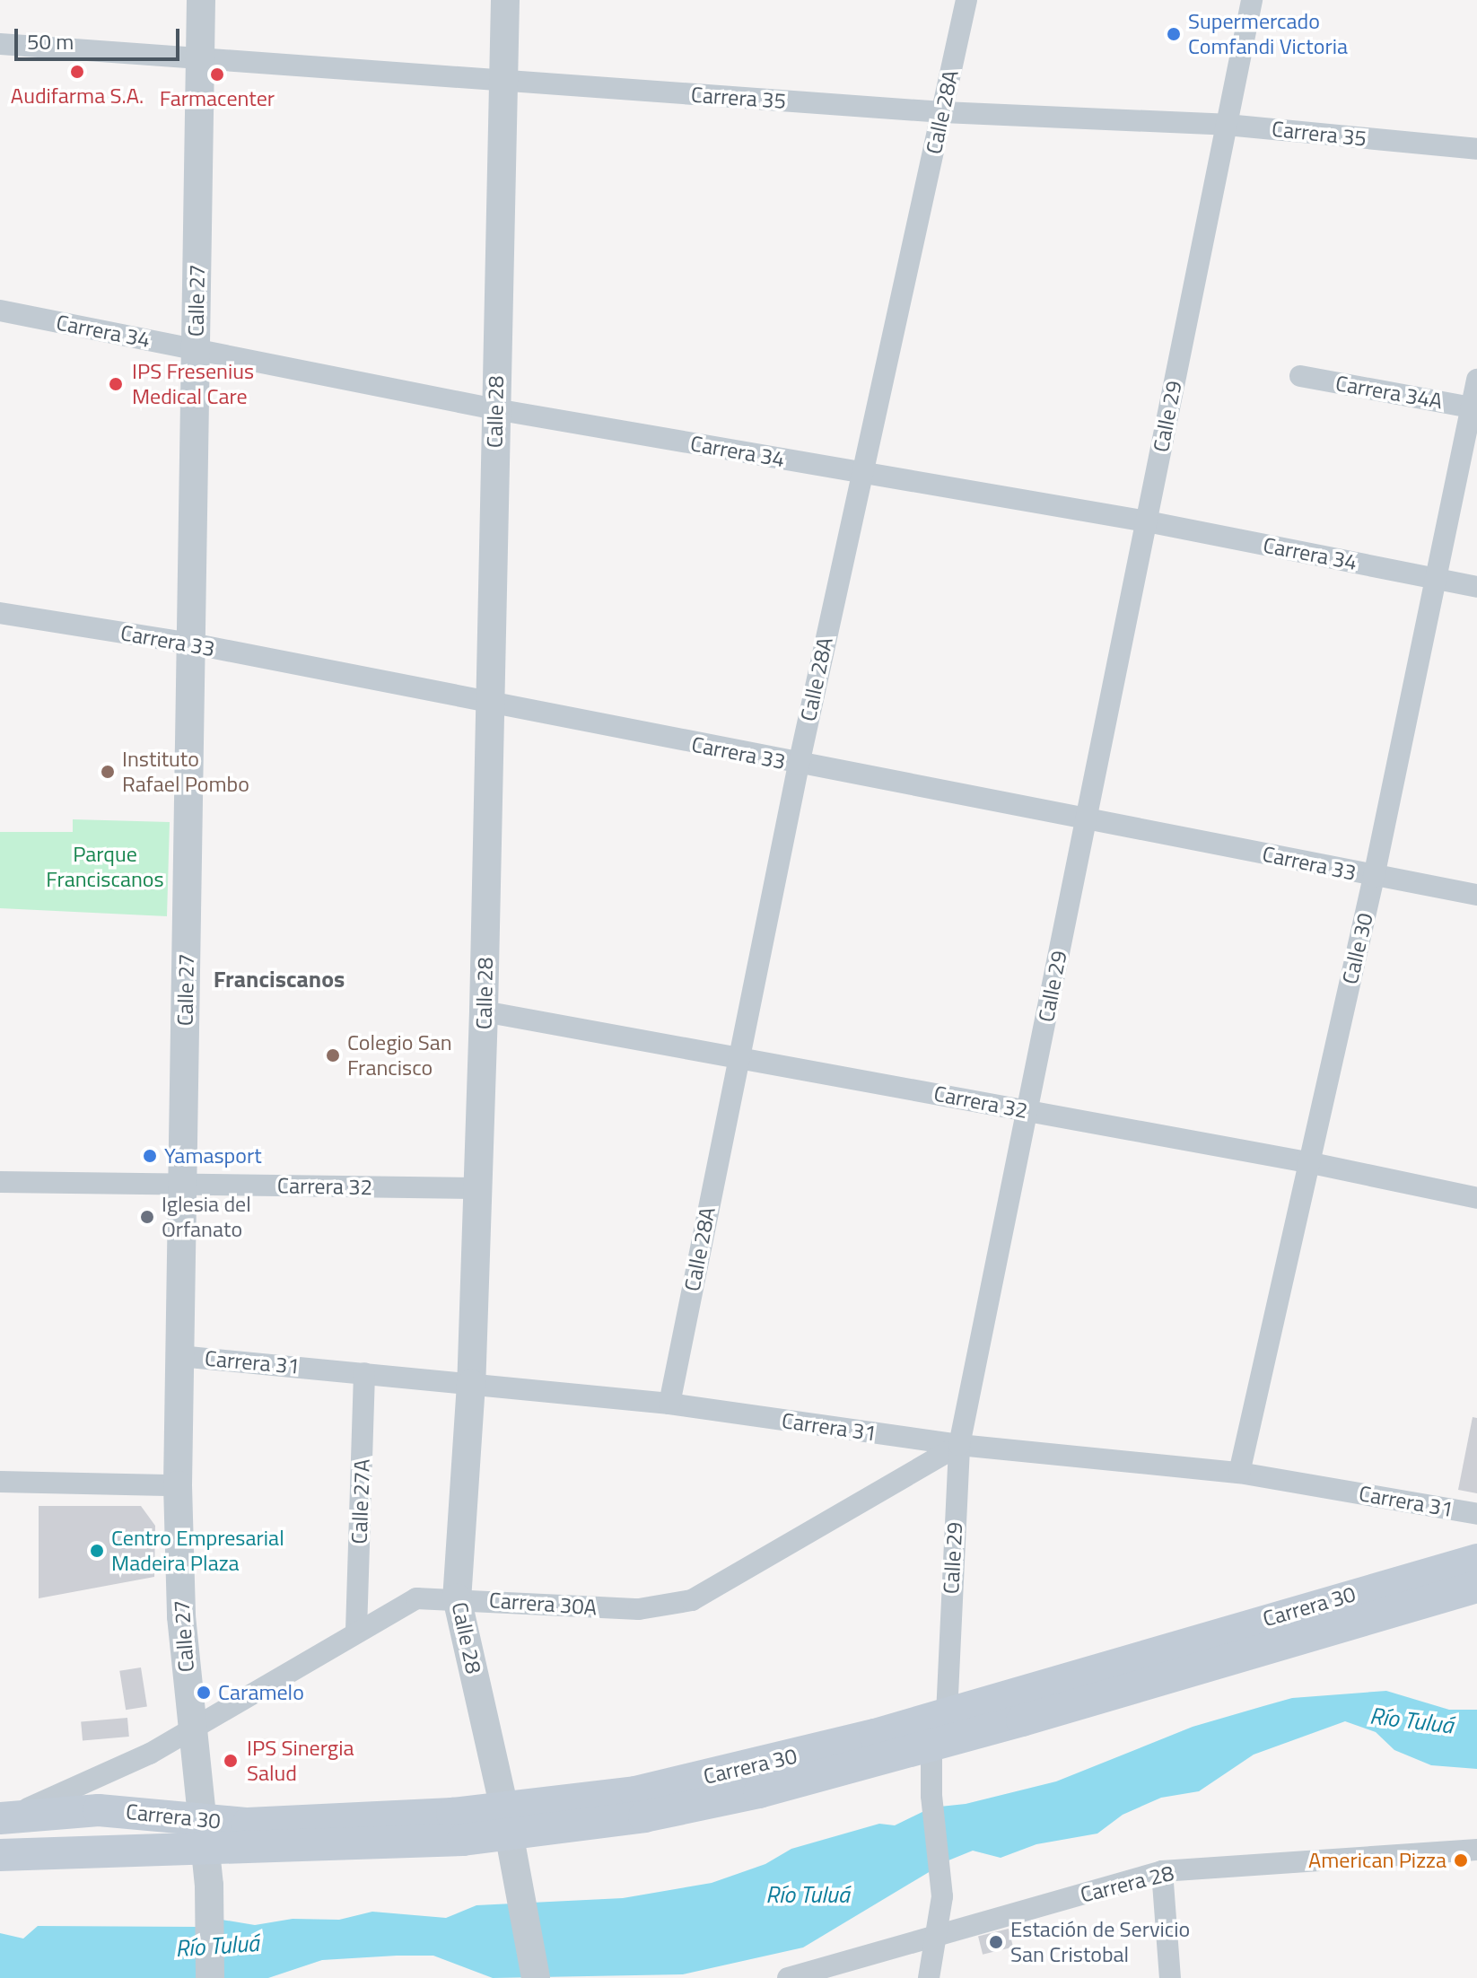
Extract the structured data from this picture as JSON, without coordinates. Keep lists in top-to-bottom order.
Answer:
{
  "streets": {
    "main road": ["Carrera 30"],
    "street": [
      "Carrera 35",
      "Calle 28A",
      "Calle 27",
      "Carrera 34",
      "Carrera 34A",
      "Calle 28",
      "Calle 29",
      "Carrera 33",
      "Calle 30",
      "Carrera 32",
      "Carrera 31",
      "Calle 27A",
      "Carrera 30A",
      "Carrera 28"
    ]
  },
  "crossings": [
    ["Carrera 35", "Calle 28A"],
    ["Carrera 35", "Calle 27"],
    ["Carrera 35", "Calle 28"],
    ["Carrera 35", "Calle 29"],
    ["Calle 28A", "Carrera 34"],
    ["Calle 28A", "Carrera 33"],
    ["Calle 28A", "Carrera 32"],
    ["Calle 28A", "Carrera 31"],
    ["Calle 27", "Carrera 34"],
    ["Calle 27", "Carrera 33"],
    ["Calle 27", "Carrera 32"],
    ["Calle 27", "Carrera 31"],
    ["Calle 27", "Carrera 30A"],
    ["Calle 27", "Carrera 30"],
    ["Carrera 34", "Calle 28"],
    ["Carrera 34", "Calle 29"],
    ["Carrera 34", "Calle 30"],
    ["Carrera 34A", "Calle 30"],
    ["Calle 28", "Carrera 33"],
    ["Calle 28", "Carrera 32"],
    ["Calle 28", "Carrera 31"],
    ["Calle 28", "Carrera 30A"],
    ["Calle 28", "Carrera 30"],
    ["Calle 29", "Carrera 33"],
    ["Calle 29", "Carrera 32"],
    ["Calle 29", "Carrera 31"],
    ["Calle 29", "Carrera 30A"],
    ["Calle 29", "Carrera 30"],
    ["Calle 29", "Carrera 28"],
    ["Carrera 33", "Calle 30"],
    ["Calle 30", "Carrera 32"],
    ["Calle 30", "Carrera 31"],
    ["Carrera 31", "Calle 27A"],
    ["Carrera 31", "Carrera 30A"],
    ["Calle 27A", "Carrera 30A"],
    ["Carrera 30A", "Carrera 30"]
  ],
  "districts": ["Franciscanos"],
  "water": ["Río Tuluá"],
  "parks": ["Parque Franciscanos"],
  "places": [
    "Supermercado Comfandi Victoria",
    "Audifarma S.A.",
    "Farmacenter",
    "IPS Fresenius Medical Care",
    "Instituto Rafael Pombo",
    "Colegio San Francisco",
    "Yamasport",
    "Iglesia del Orfanato",
    "Centro Empresarial Madeira Plaza",
    "Caramelo",
    "IPS Sinergia Salud",
    "American Pizza",
    "Estación de Servicio San Cristobal"
  ],
  "scale_bar": "50 m"
}
